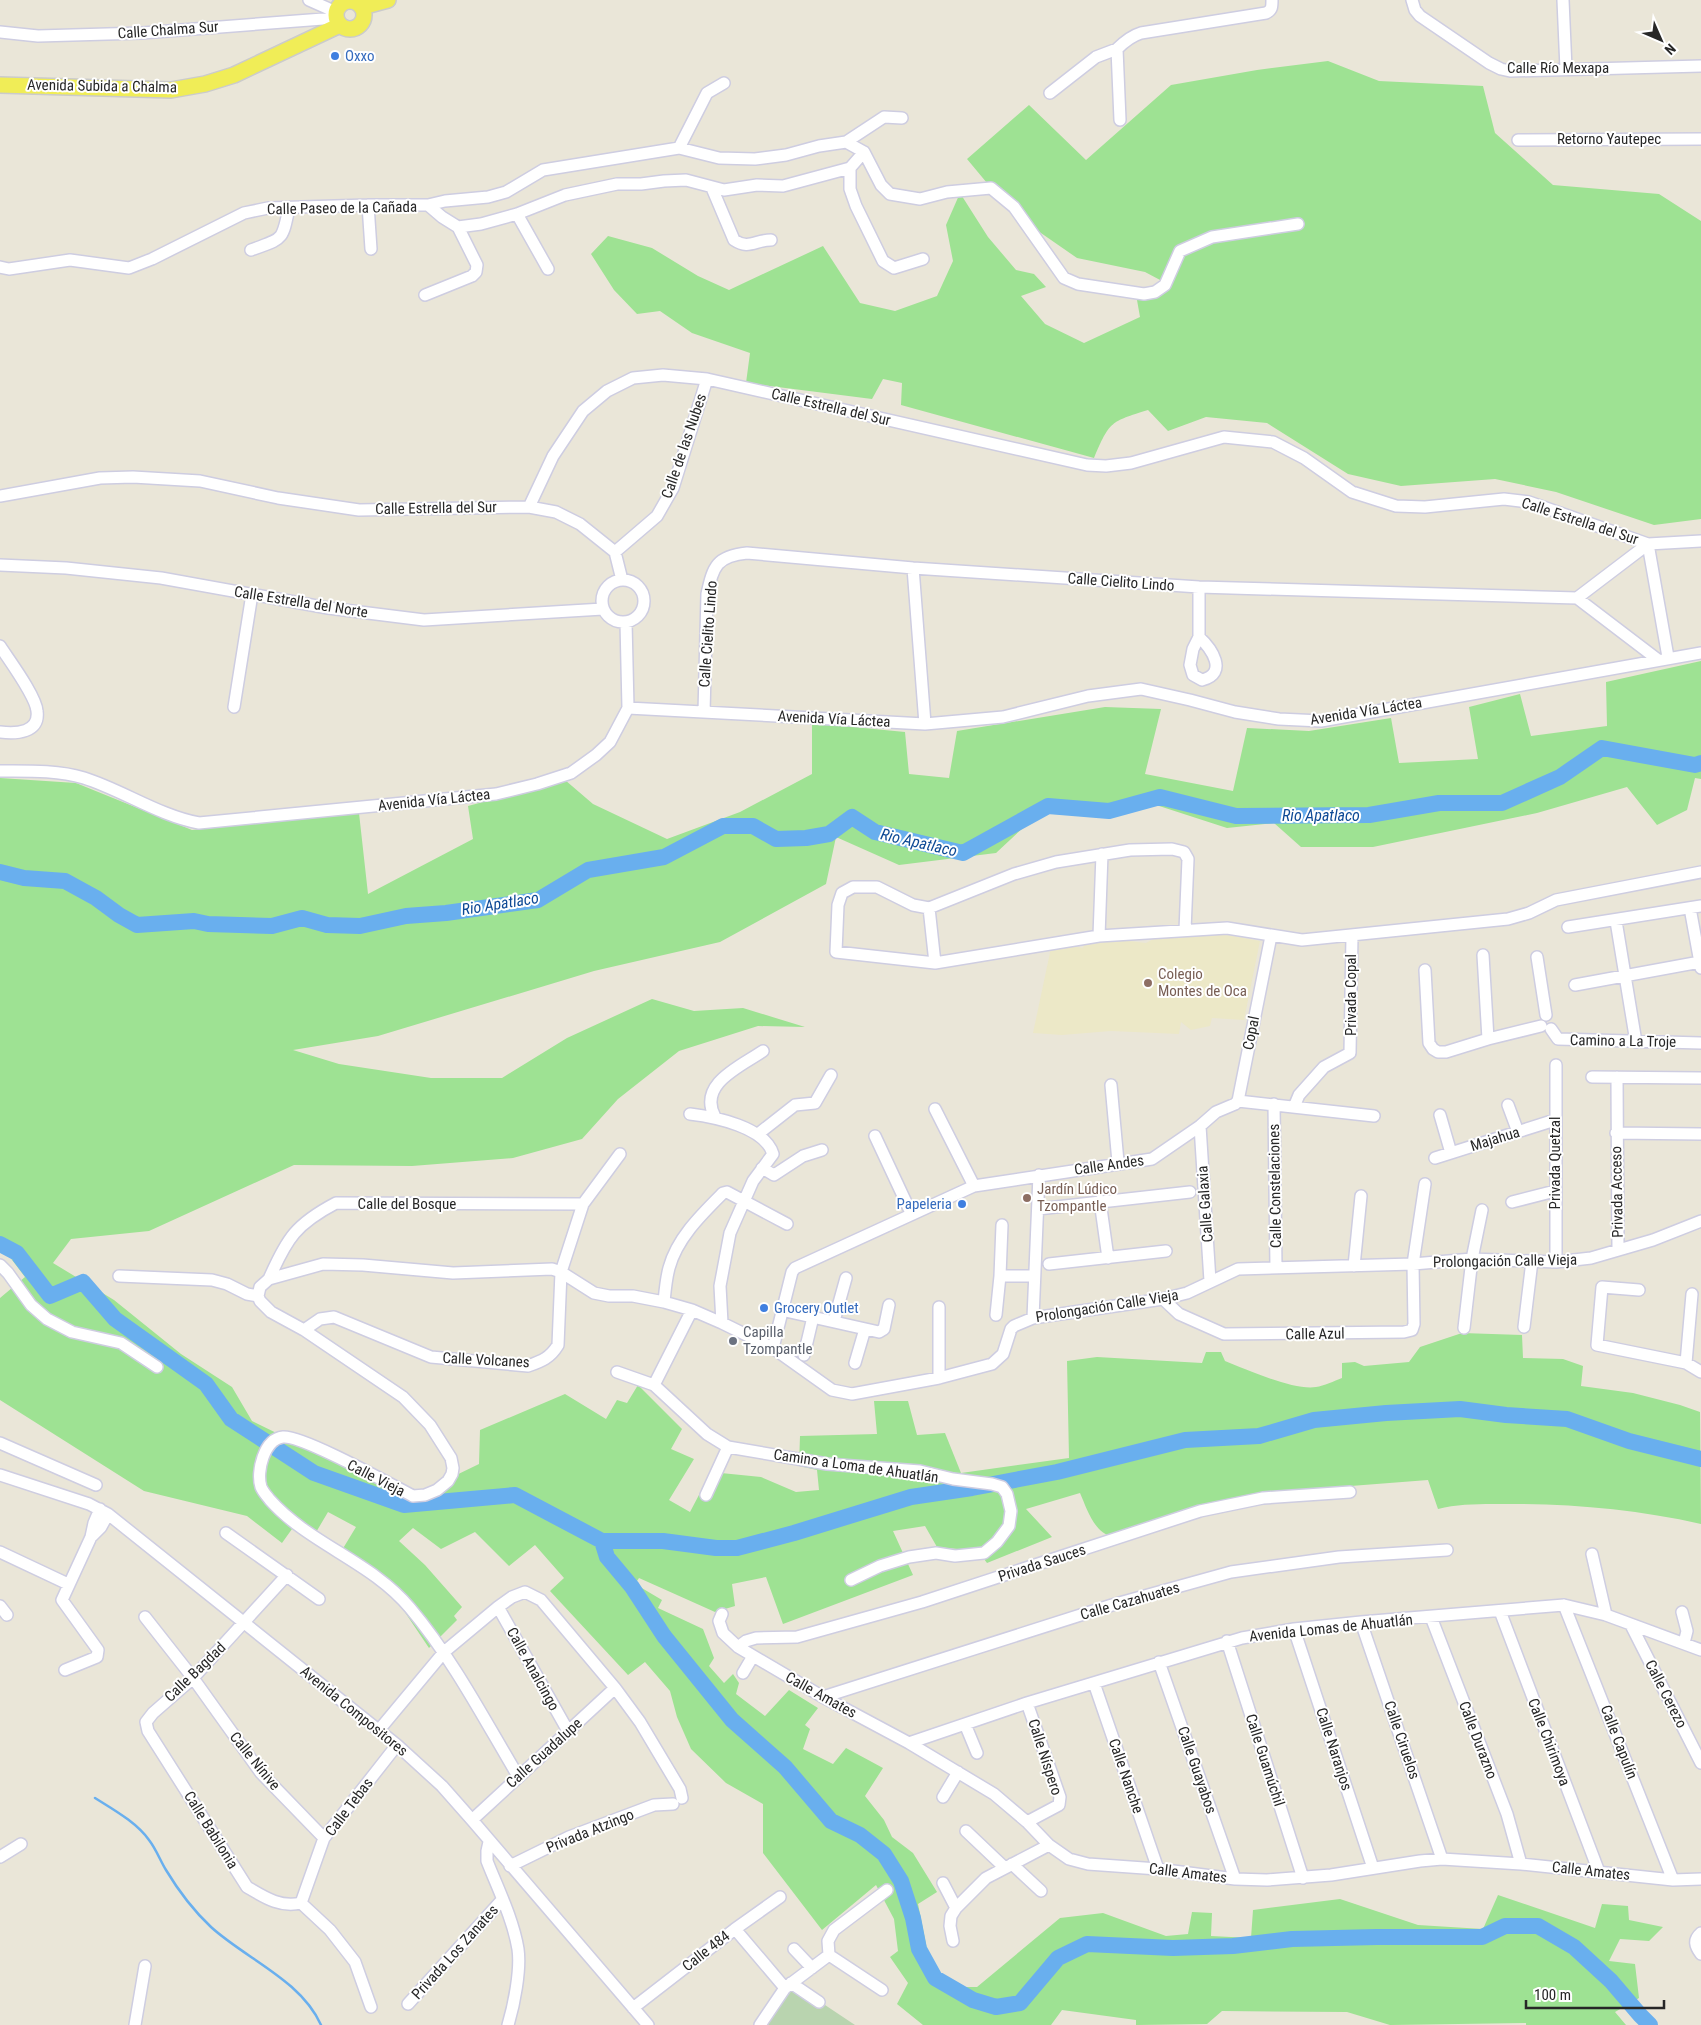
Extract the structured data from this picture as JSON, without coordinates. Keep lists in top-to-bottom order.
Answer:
{
  "streets": {
    "main road": ["Avenida Subida a Chalma"],
    "street": [
      "Calle Chalma Sur",
      "Calle Río Mexapa",
      "Retorno Yautepec",
      "Calle Paseo de la Cañada",
      "Calle Estrella del Sur",
      "Calle de las Nubes",
      "Calle Cielito Lindo",
      "Calle Estrella del Norte",
      "Avenida Vía Láctea",
      "Privada Copal",
      "Copal",
      "Camino a La Troje",
      "Majahua",
      "Privada Quetzal",
      "Calle Andes",
      "Calle Constelaciones",
      "Privada Acceso",
      "Calle del Bosque",
      "Calle Galaxia",
      "Prolongación Calle Vieja",
      "Calle Azul",
      "Calle Volcanes",
      "Camino a Loma de Ahuatlán",
      "Calle Vieja",
      "Privada Sauces",
      "Calle Cazahuates",
      "Avenida Lomas de Ahuatlán",
      "Calle Analcingo",
      "Calle Bagdad",
      "Calle Cerezo",
      "Calle Amates",
      "Avenida Compositores",
      "Calle Ciruelos",
      "Calle Durazno",
      "Calle Chirimoya",
      "Calle Capulín",
      "Calle Naranjos",
      "Calle Guadalupe",
      "Calle Níspero",
      "Calle Guamúchil",
      "Calle Nínive",
      "Calle Guayabos",
      "Calle Nanche",
      "Calle Tebas",
      "Calle Babilonia",
      "Privada Atzingo",
      "Calle 484",
      "Privada Los Zanates"
    ]
  },
  "crossings": [
    ["Calle Chalma Sur", "Avenida Subida a Chalma"],
    ["Calle Estrella del Sur", "Calle de las Nubes"],
    ["Calle Cielito Lindo", "Avenida Vía Láctea"],
    ["Copal", "Calle Andes"],
    ["Majahua", "Privada Quetzal"],
    ["Privada Quetzal", "Prolongación Calle Vieja"],
    ["Calle Andes", "Calle Galaxia"],
    ["Calle Andes", "Prolongación Calle Vieja"],
    ["Calle Constelaciones", "Prolongación Calle Vieja"],
    ["Privada Acceso", "Prolongación Calle Vieja"],
    ["Calle del Bosque", "Calle Volcanes"],
    ["Calle Galaxia", "Prolongación Calle Vieja"],
    ["Prolongación Calle Vieja", "Calle Azul"],
    ["Prolongación Calle Vieja", "Calle Volcanes"],
    ["Calle Volcanes", "Calle Vieja"],
    ["Calle Vieja", "Calle Guadalupe"],
    ["Privada Sauces", "Calle Amates"],
    ["Calle Cazahuates", "Calle Amates"],
    ["Avenida Lomas de Ahuatlán", "Calle Cerezo"],
    ["Avenida Lomas de Ahuatlán", "Calle Amates"],
    ["Avenida Lomas de Ahuatlán", "Calle Ciruelos"],
    ["Avenida Lomas de Ahuatlán", "Calle Durazno"],
    ["Avenida Lomas de Ahuatlán", "Calle Chirimoya"],
    ["Avenida Lomas de Ahuatlán", "Calle Capulín"],
    ["Avenida Lomas de Ahuatlán", "Calle Naranjos"],
    ["Avenida Lomas de Ahuatlán", "Calle Níspero"],
    ["Avenida Lomas de Ahuatlán", "Calle Guamúchil"],
    ["Avenida Lomas de Ahuatlán", "Calle Guayabos"],
    ["Avenida Lomas de Ahuatlán", "Calle Nanche"],
    ["Calle Analcingo", "Calle Guadalupe"],
    ["Calle Bagdad", "Avenida Compositores"],
    ["Calle Bagdad", "Calle Nínive"],
    ["Calle Bagdad", "Calle Babilonia"],
    ["Calle Amates", "Calle Ciruelos"],
    ["Calle Amates", "Calle Durazno"],
    ["Calle Amates", "Calle Chirimoya"],
    ["Calle Amates", "Calle Capulín"],
    ["Calle Amates", "Calle Naranjos"],
    ["Calle Amates", "Calle Níspero"],
    ["Calle Amates", "Calle Guamúchil"],
    ["Calle Amates", "Calle Guayabos"],
    ["Calle Amates", "Calle Nanche"],
    ["Avenida Compositores", "Calle Guadalupe"],
    ["Avenida Compositores", "Calle Tebas"],
    ["Avenida Compositores", "Privada Atzingo"],
    ["Avenida Compositores", "Calle 484"],
    ["Avenida Compositores", "Privada Los Zanates"],
    ["Calle Guadalupe", "Privada Atzingo"],
    ["Calle Nínive", "Calle Tebas"],
    ["Calle Tebas", "Calle Babilonia"]
  ],
  "water": ["Rio Apatlaco"],
  "places": [
    "Oxxo",
    "Colegio Montes de Oca",
    "Jardín Lúdico Tzompantle",
    "Papeleria",
    "Grocery Outlet",
    "Capilla Tzompantle"
  ],
  "scale_bar": "100 m",
  "north": "bottom right"
}
